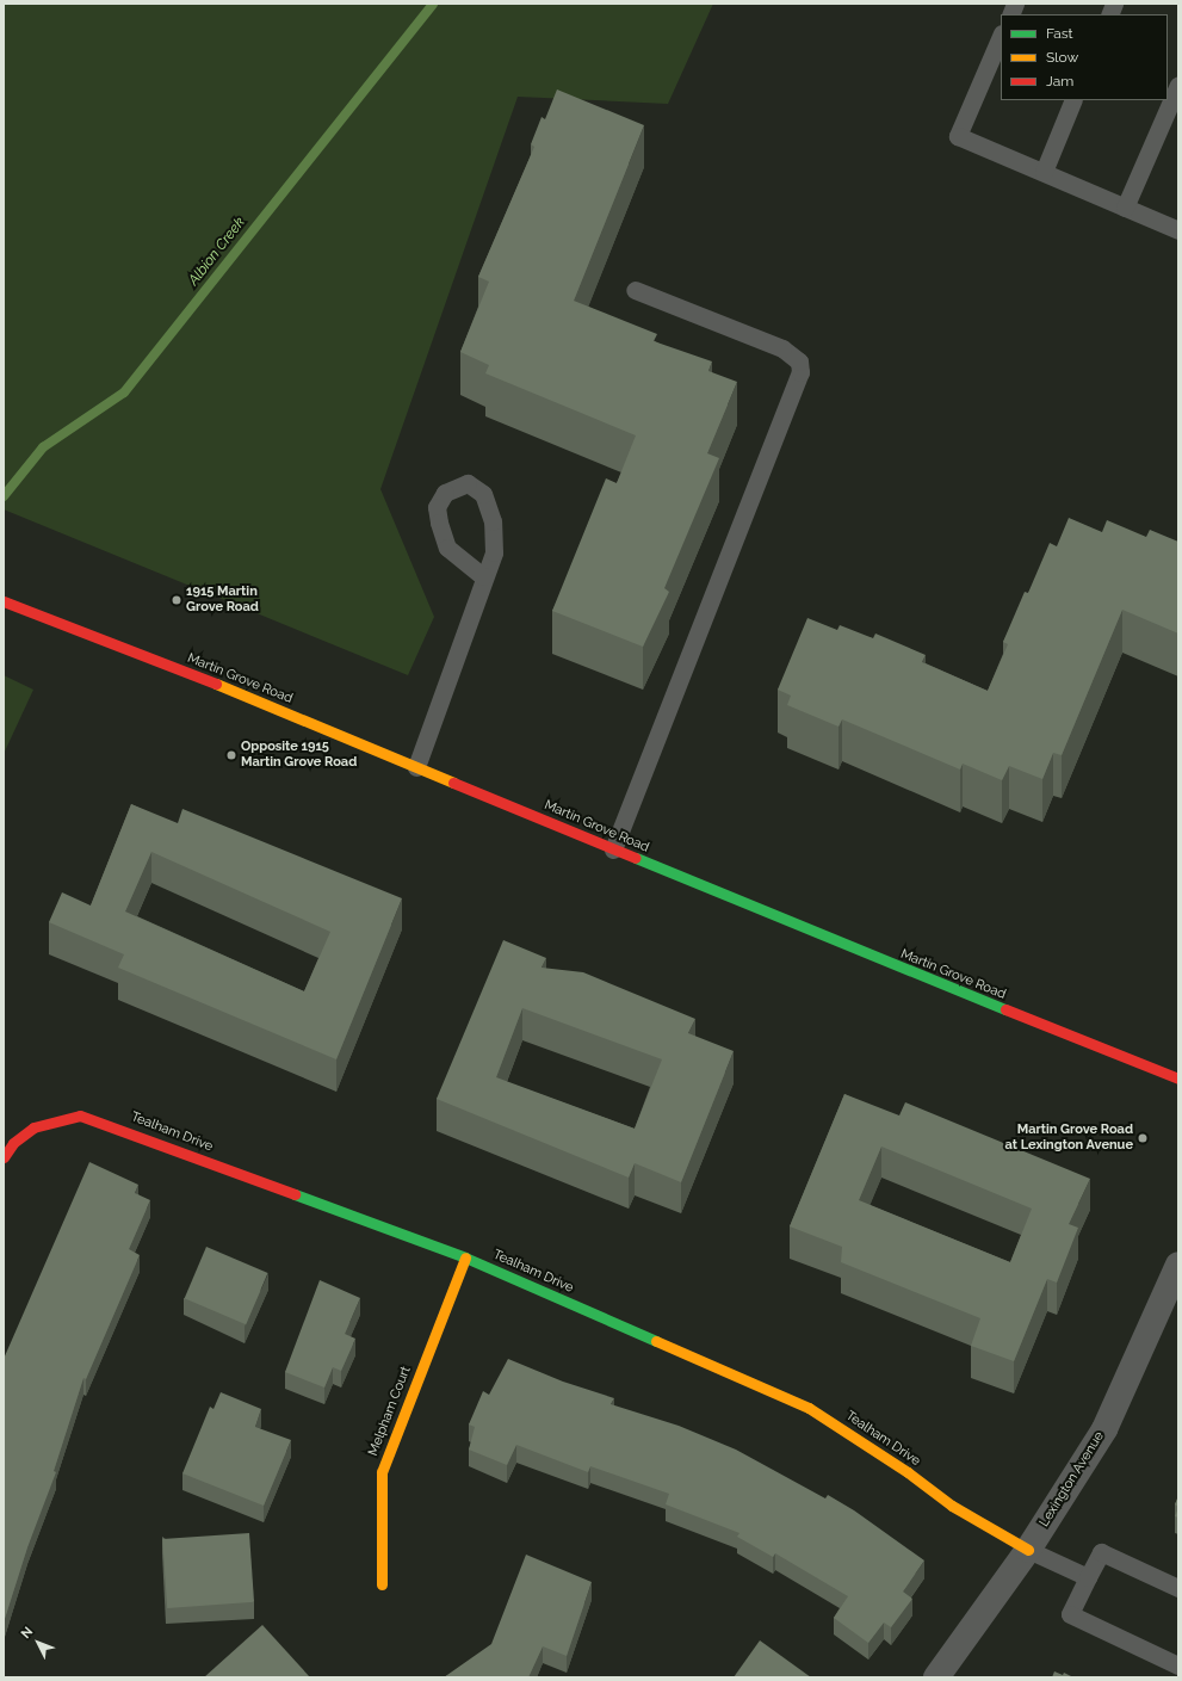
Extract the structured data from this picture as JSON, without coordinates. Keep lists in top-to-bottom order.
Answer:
{
  "streets": {
    "street": [
      "Martin Grove Road",
      "Tealham Drive",
      "Melpham Court",
      "Lexington Avenue"
    ]
  },
  "crossings": [
    ["Tealham Drive", "Melpham Court"],
    ["Tealham Drive", "Lexington Avenue"]
  ],
  "water": ["Albion Creek"],
  "places": ["1915 Martin Grove Road", "Opposite 1915 Martin Grove Road", "Martin Grove Road at Lexington Avenue"],
  "legend": ["Fast", "Slow", "Jam"],
  "north": "top left"
}
